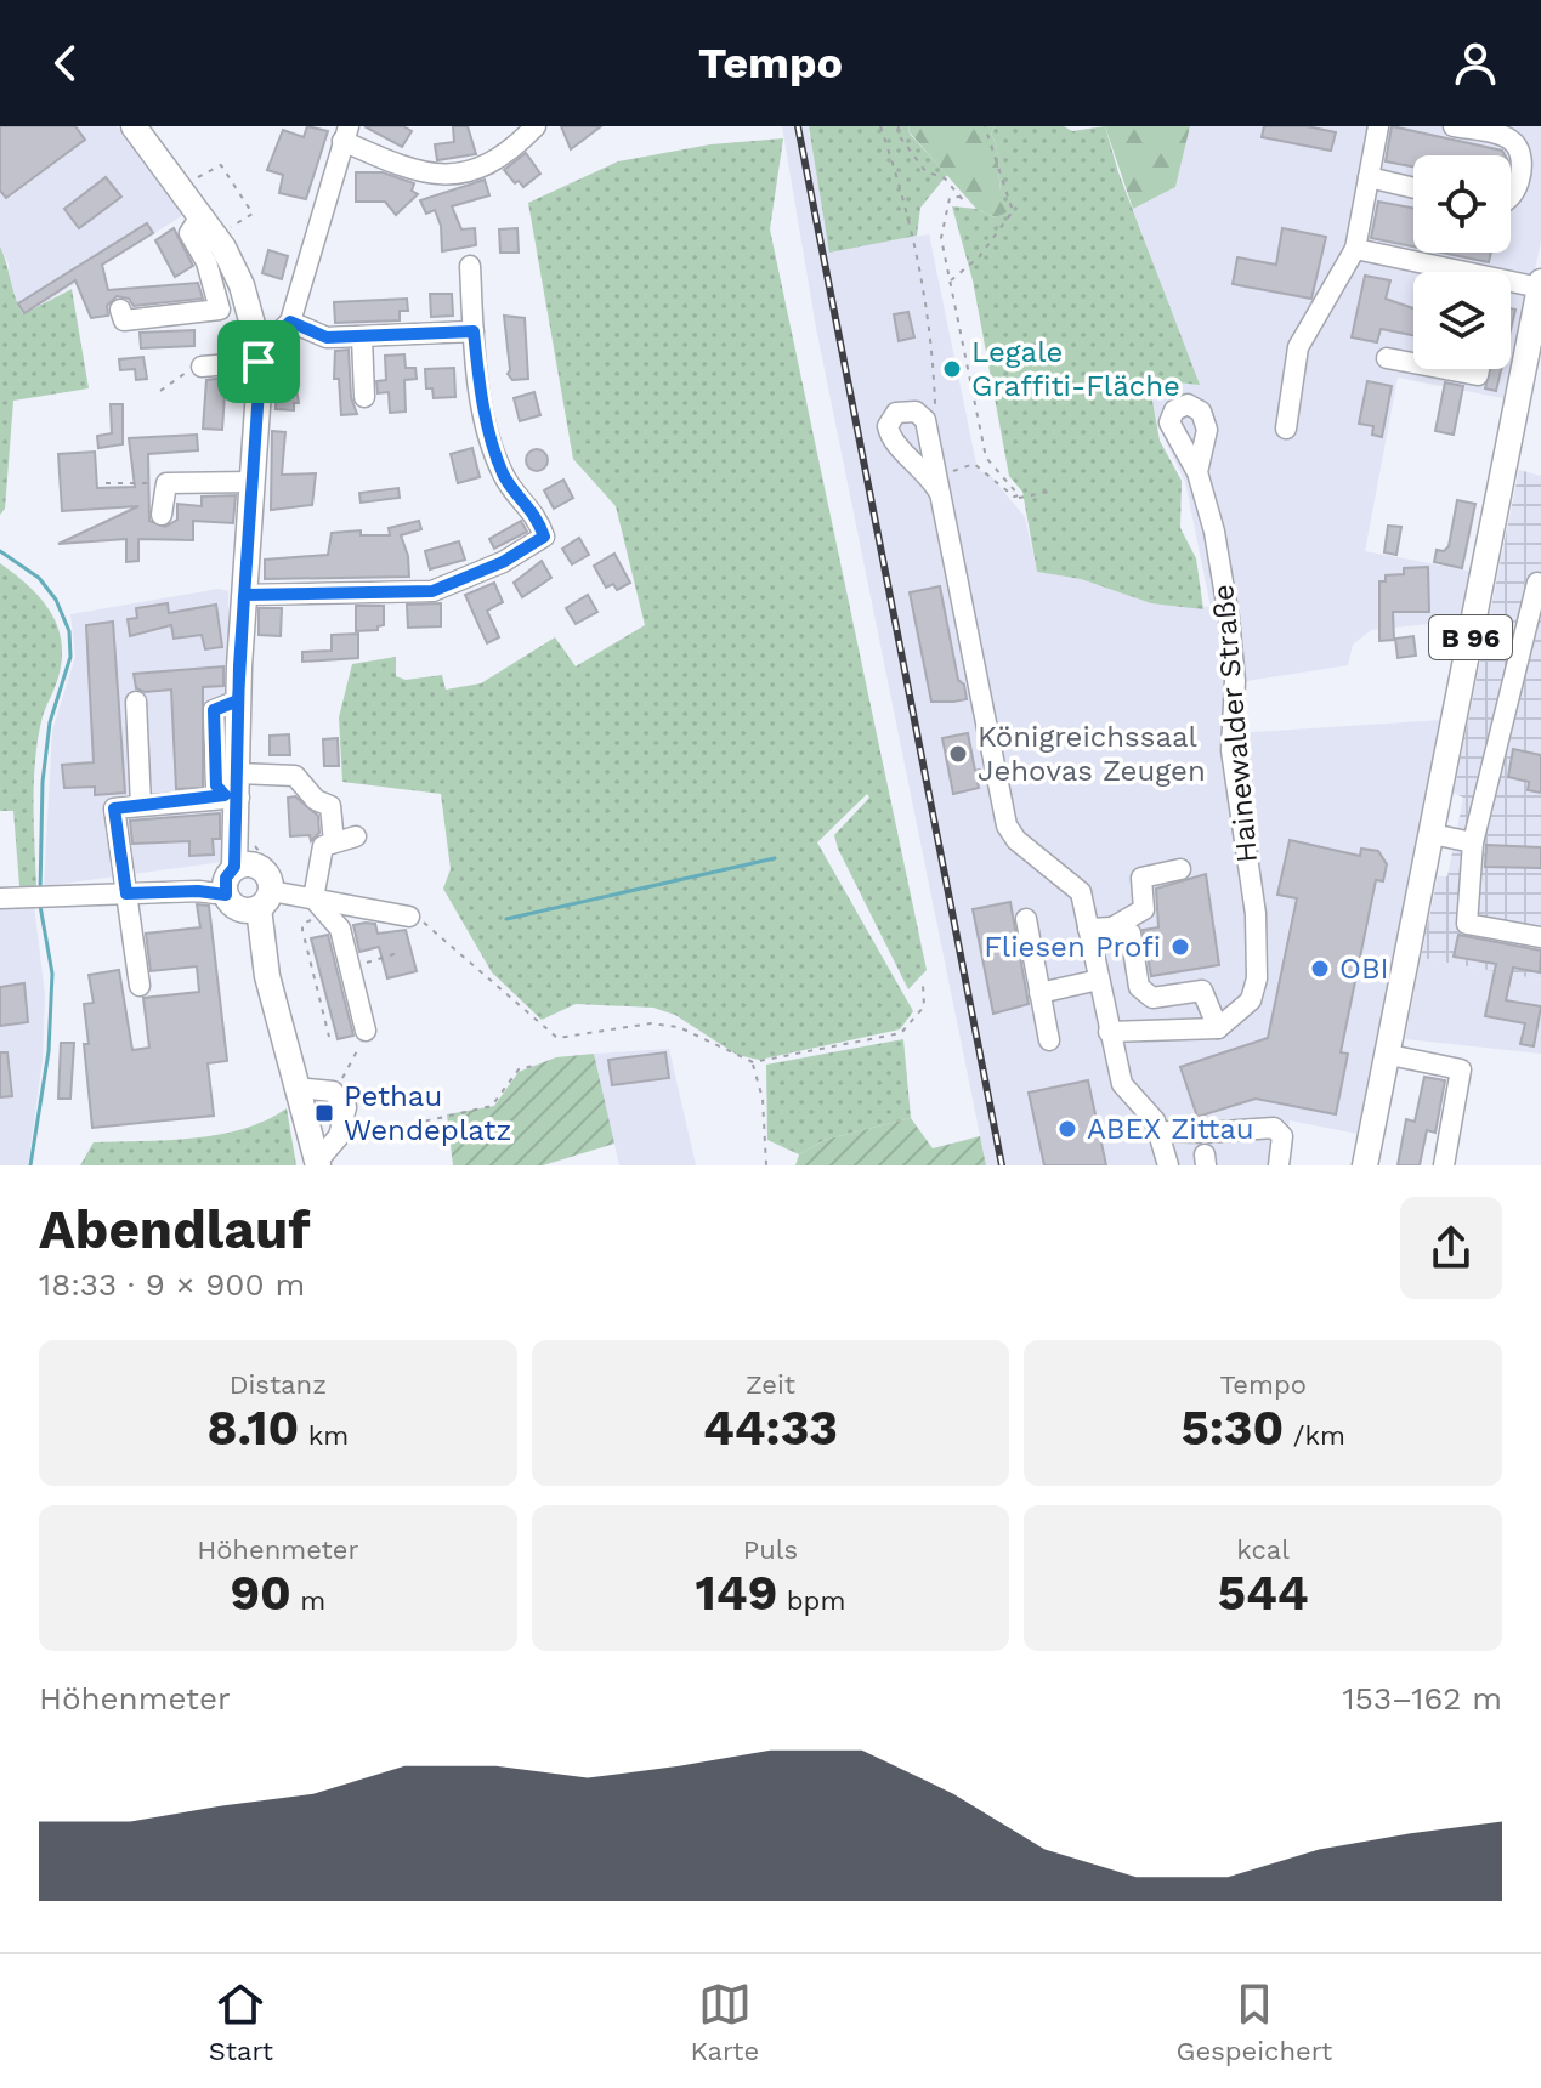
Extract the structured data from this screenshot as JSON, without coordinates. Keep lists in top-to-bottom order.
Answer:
{
  "streets": {
    "main road": ["B 96"],
    "street": ["Hainewalder Straße"]
  },
  "places": {
    "other": [
      "Legale Graffiti-Fläche",
      "Königreichssaal Jehovas Zeugen",
      "Fliesen Profi",
      "OBI",
      "ABEX Zittau"
    ],
    "transit": ["Pethau Wendeplatz"]
  },
  "page": {
    "header": "Tempo",
    "heading": ["Abendlauf", "18:33 · 9 × 900 m"],
    "stats": [
      ["Distanz", "8.10 km"],
      ["Zeit", "44:33"],
      ["Tempo", "5:30 /km"],
      ["Höhenmeter", "90 m"],
      ["Puls", "149 bpm"],
      ["kcal", "544"]
    ],
    "chart": ["Höhenmeter", "153–162 m"],
    "tabs": ["Start", "Karte", "Gespeichert"]
  }
}
